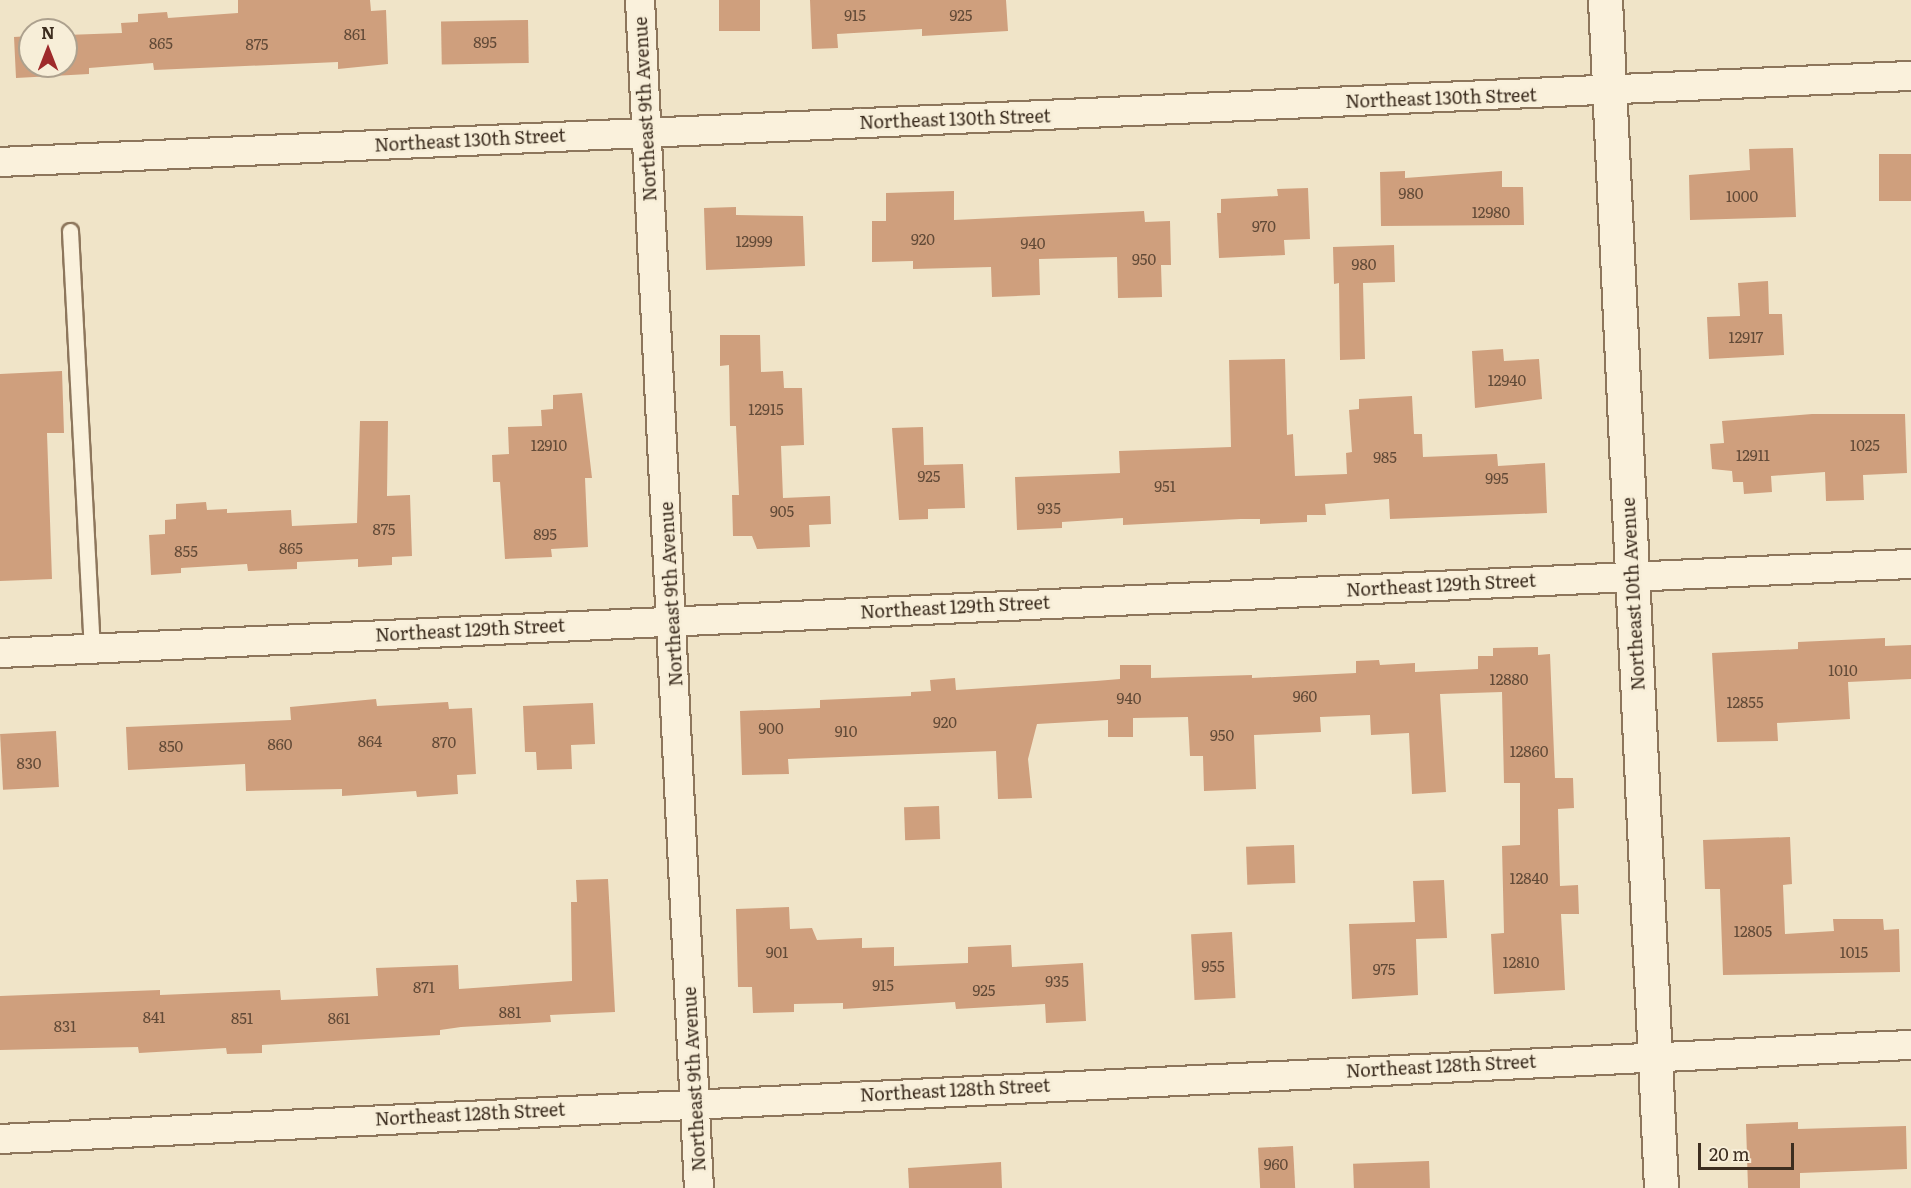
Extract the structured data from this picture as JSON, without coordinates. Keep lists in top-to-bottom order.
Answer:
{
  "streets": {
    "street": [
      "Northeast 130th Street",
      "Northeast 9th Avenue",
      "Northeast 129th Street",
      "Northeast 10th Avenue",
      "Northeast 128th Street"
    ]
  },
  "crossings": [
    ["Northeast 130th Street", "Northeast 9th Avenue"],
    ["Northeast 130th Street", "Northeast 10th Avenue"],
    ["Northeast 9th Avenue", "Northeast 129th Street"],
    ["Northeast 9th Avenue", "Northeast 128th Street"],
    ["Northeast 129th Street", "Northeast 10th Avenue"],
    ["Northeast 10th Avenue", "Northeast 128th Street"]
  ],
  "house_numbers": [
    "915",
    "925",
    "861",
    "895",
    "865",
    "875",
    "980",
    "1000",
    "12980",
    "970",
    "920",
    "12999",
    "940",
    "950",
    "980",
    "12917",
    "12940",
    "12915",
    "12910",
    "1025",
    "12911",
    "985",
    "925",
    "995",
    "951",
    "935",
    "905",
    "875",
    "895",
    "865",
    "855",
    "1010",
    "12880",
    "960",
    "940",
    "12855",
    "920",
    "900",
    "910",
    "950",
    "864",
    "870",
    "860",
    "850",
    "12860",
    "830",
    "12840",
    "12805",
    "901",
    "1015",
    "12810",
    "955",
    "975",
    "935",
    "915",
    "871",
    "925",
    "881",
    "841",
    "851",
    "861",
    "831",
    "960"
  ],
  "scale_bar": "20 m",
  "north": "top"
}
